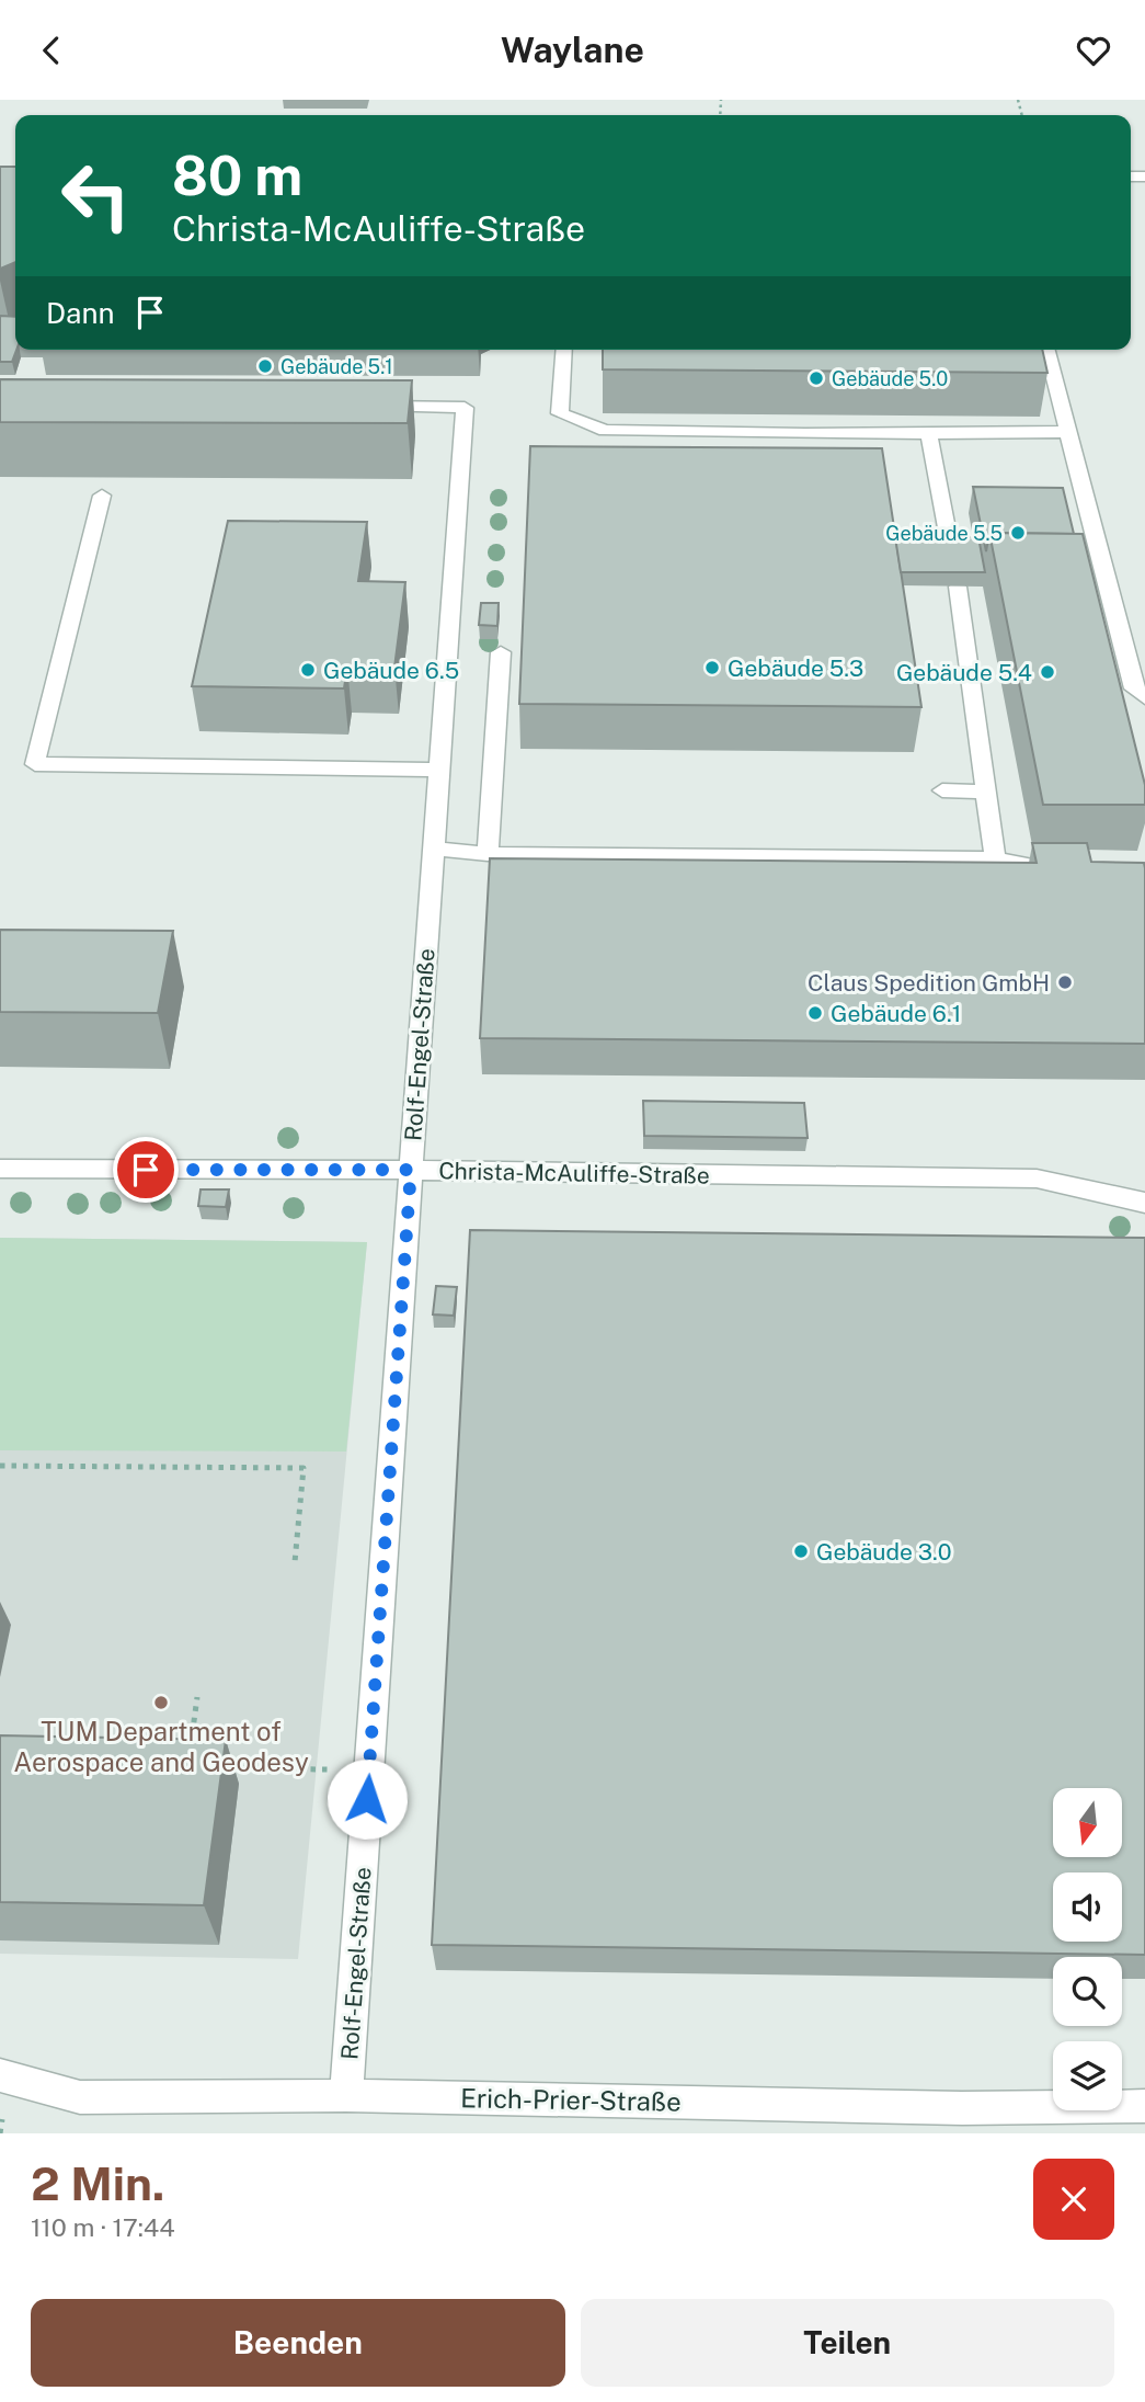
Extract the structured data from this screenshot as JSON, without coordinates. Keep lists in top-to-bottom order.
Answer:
{
  "streets": {
    "street": ["Rolf-Engel-Straße", "Christa-McAuliffe-Straße", "Erich-Prier-Straße"]
  },
  "crossings": [
    ["Rolf-Engel-Straße", "Christa-McAuliffe-Straße"],
    ["Rolf-Engel-Straße", "Erich-Prier-Straße"]
  ],
  "places": [
    "Gebäude 5.1",
    "Gebäude 5.0",
    "Gebäude 5.5",
    "Gebäude 5.3",
    "Gebäude 6.5",
    "Gebäude 5.4",
    "Claus Spedition GmbH",
    "Gebäude 6.1",
    "Gebäude 3.0",
    "TUM Department of Aerospace and Geodesy"
  ],
  "north": "bottom",
  "page": {
    "header": "Waylane",
    "turn": ["80 m", "Christa-McAuliffe-Straße"],
    "then": "Dann",
    "heading": ["2 Min.", "110 m · 17:44"],
    "buttons": ["Beenden", "Teilen"]
  }
}
